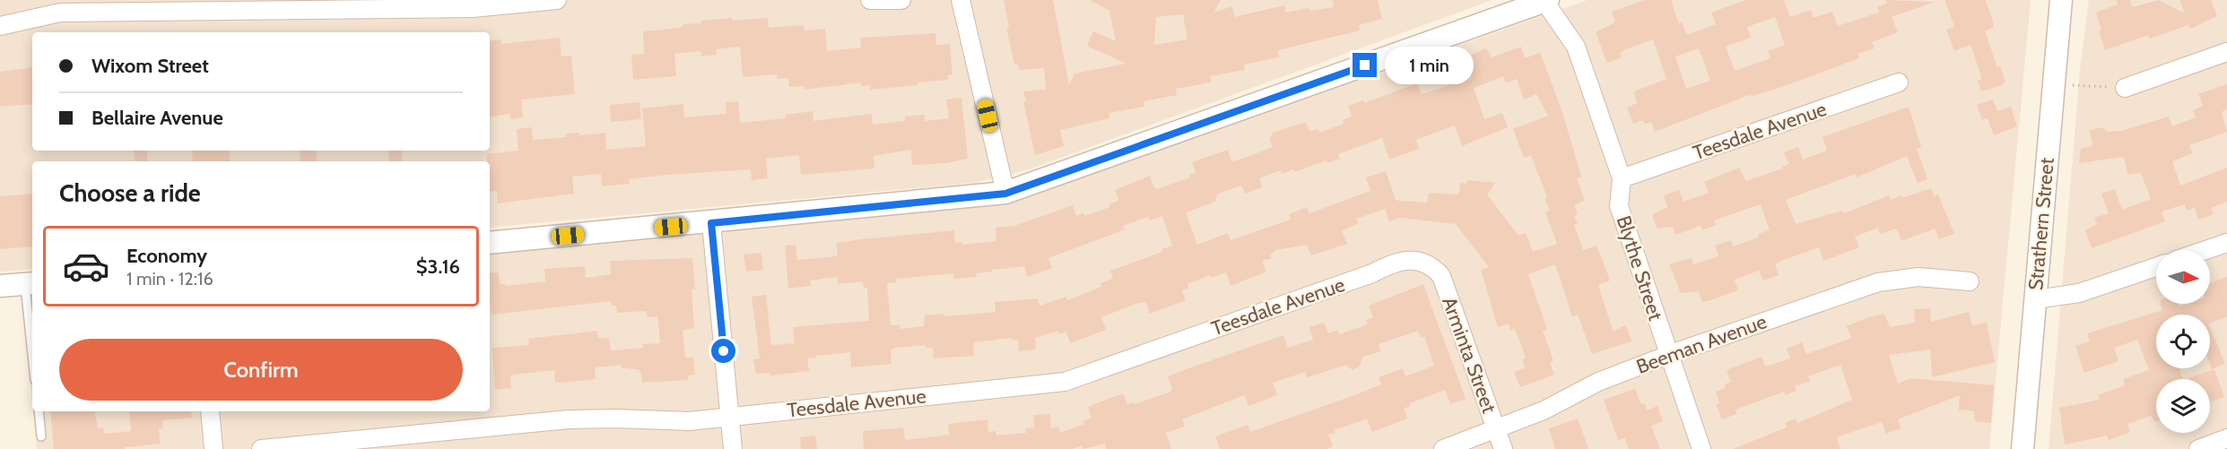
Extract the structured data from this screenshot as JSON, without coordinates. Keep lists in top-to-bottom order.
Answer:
{
  "streets": {
    "street": [
      "Teesdale Avenue",
      "Strathern Street",
      "Blythe Street",
      "Beeman Avenue",
      "Arminta Street"
    ]
  },
  "crossings": [
    ["Teesdale Avenue", "Blythe Street"],
    ["Teesdale Avenue", "Arminta Street"],
    ["Blythe Street", "Beeman Avenue"],
    ["Beeman Avenue", "Arminta Street"]
  ],
  "north": "right",
  "page": {
    "banner": ["Wixom Street", "Bellaire Avenue"],
    "bubble": "1 min",
    "heading": "Choose a ride",
    "list": [
      {
        "name": "Economy",
        "note": "1 min · 12:16",
        "value": "$3.16"
      }
    ],
    "buttons": "Confirm"
  }
}
